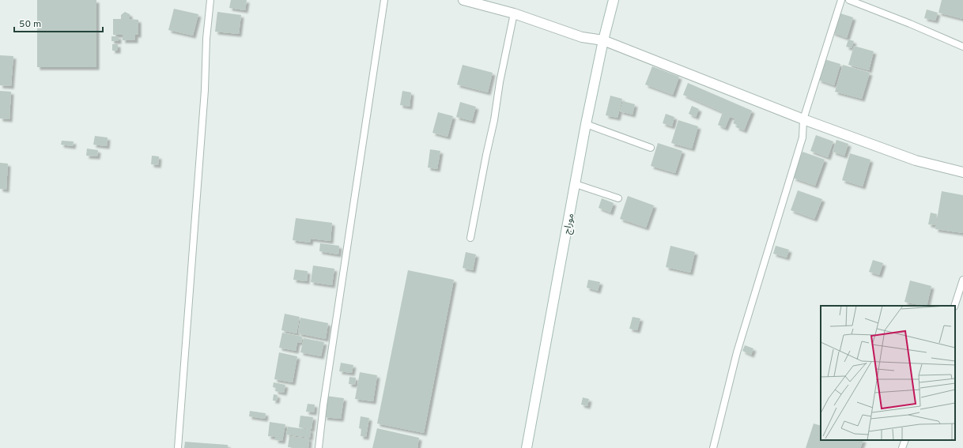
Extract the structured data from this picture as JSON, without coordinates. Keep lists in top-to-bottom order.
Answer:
{
  "streets": {
    "street": ["موراج"]
  },
  "scale_bar": "50 m"
}
